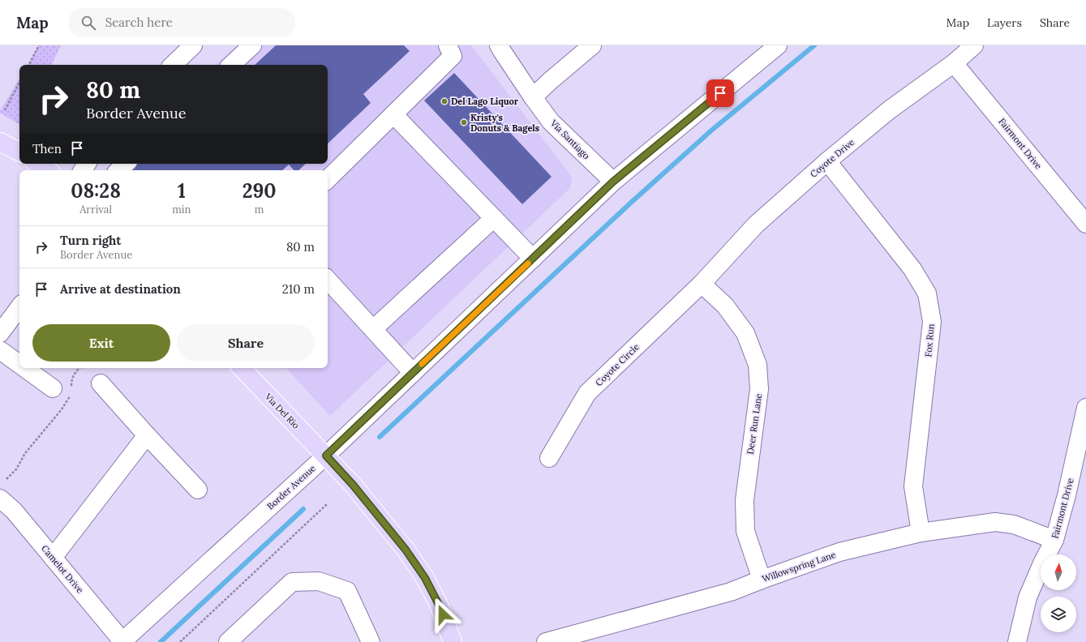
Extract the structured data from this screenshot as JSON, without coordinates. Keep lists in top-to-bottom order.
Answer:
{
  "streets": {
    "main road": ["Via Del Rio"],
    "street": [
      "Via Santiago",
      "Fairmont Drive",
      "Coyote Drive",
      "Fox Run",
      "Coyote Circle",
      "Deer Run Lane",
      "Border Avenue",
      "Willowspring Lane",
      "Camelot Drive"
    ]
  },
  "crossings": [
    ["Via Santiago", "Border Avenue"],
    ["Fairmont Drive", "Coyote Drive"],
    ["Fairmont Drive", "Willowspring Lane"],
    ["Coyote Drive", "Fox Run"],
    ["Coyote Drive", "Coyote Circle"],
    ["Coyote Drive", "Deer Run Lane"],
    ["Fox Run", "Willowspring Lane"],
    ["Coyote Circle", "Deer Run Lane"],
    ["Via Del Rio", "Border Avenue"],
    ["Deer Run Lane", "Willowspring Lane"],
    ["Border Avenue", "Camelot Drive"]
  ],
  "places": ["Del Lago Liquor", "Kristy's Donuts & Bagels"],
  "north": "top",
  "page": {
    "header": "Map",
    "search": "Search here",
    "nav": ["Map", "Layers", "Share"],
    "turn": ["80 m", "Border Avenue"],
    "then": "Then",
    "eta": [
      "08:28",
      "Arrival",
      "1",
      "min",
      "290",
      "m"
    ],
    "list": [
      {
        "name": "Turn right",
        "note": "Border Avenue",
        "value": "80 m"
      },
      {
        "name": "Arrive at destination",
        "value": "210 m"
      }
    ],
    "buttons": ["Exit", "Share"]
  }
}
